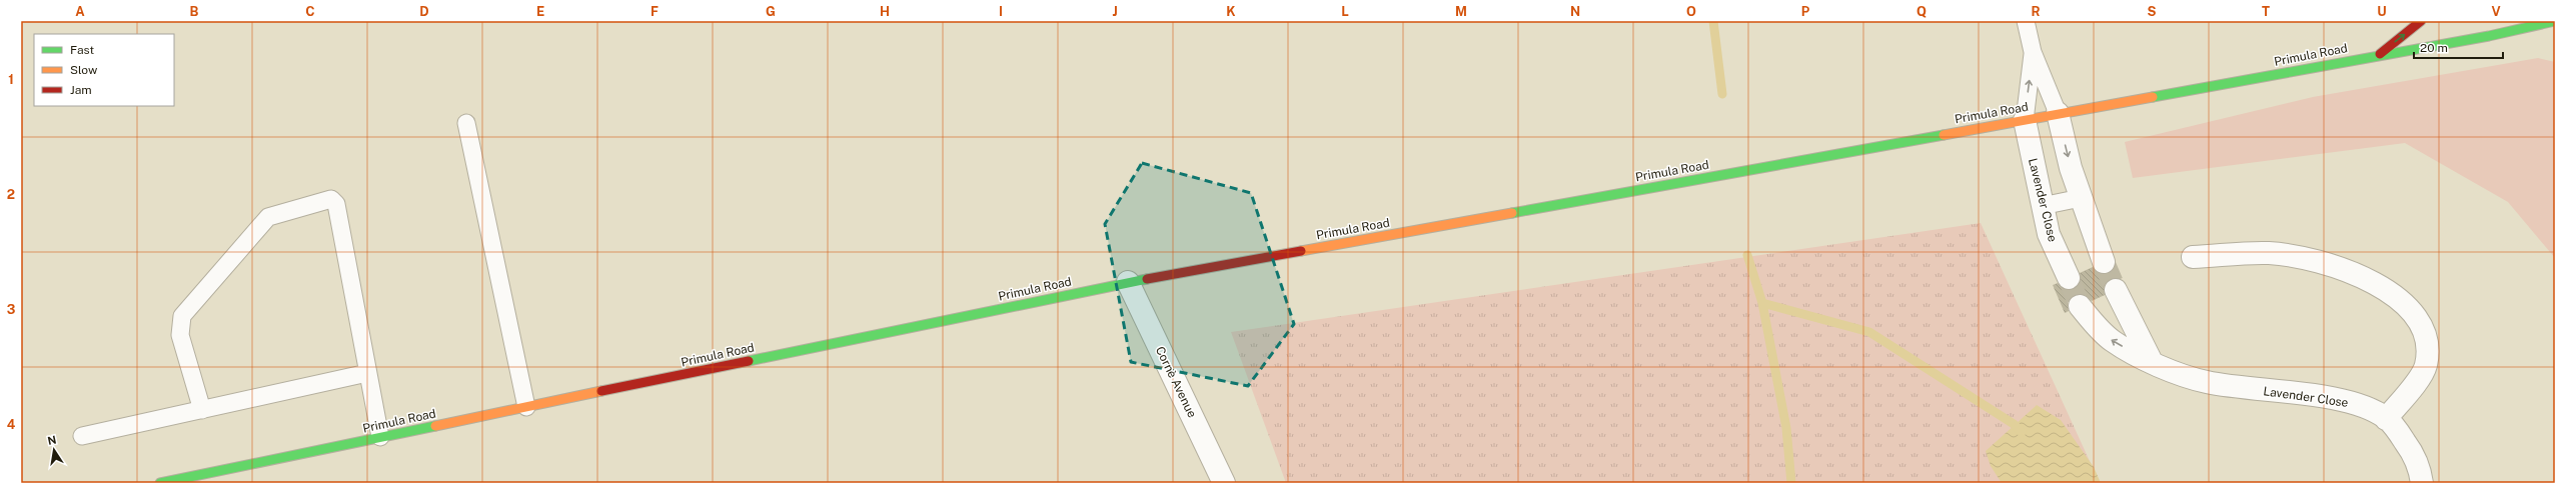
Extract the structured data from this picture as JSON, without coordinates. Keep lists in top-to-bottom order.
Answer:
{
  "streets": {
    "street": ["Primula Road", "Lavender Close", "Cornè Avenue"]
  },
  "crossings": [
    ["Primula Road", "Lavender Close"],
    ["Primula Road", "Cornè Avenue"]
  ],
  "legend": ["Fast", "Slow", "Jam"],
  "scale_bar": "20 m",
  "north": "top",
  "grid": {
    "columns": [
      "A",
      "B",
      "C",
      "D",
      "E",
      "F",
      "G",
      "H",
      "I",
      "J",
      "K",
      "L",
      "M",
      "N",
      "O",
      "P",
      "Q",
      "R",
      "S",
      "T",
      "U",
      "V"
    ],
    "rows": [
      "1",
      "2",
      "3",
      "4"
    ]
  }
}
